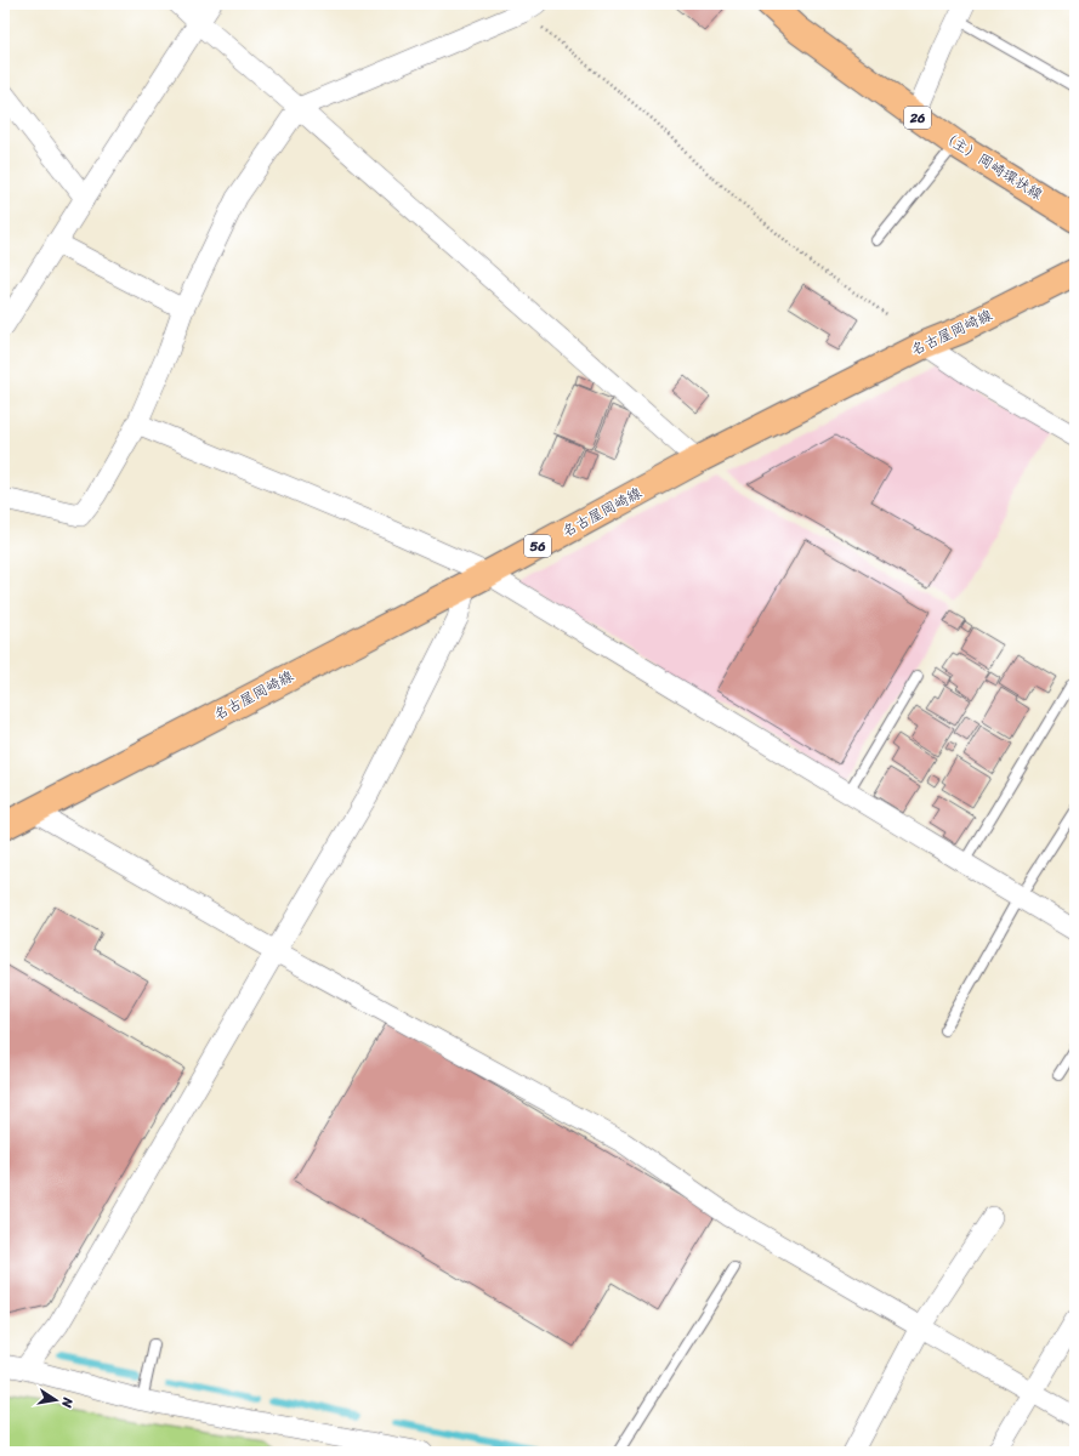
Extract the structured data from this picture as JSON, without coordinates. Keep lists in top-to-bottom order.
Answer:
{
  "streets": {
    "main road": [
      "26",
      "（主）岡崎環状線",
      "名古屋岡崎線",
      "56"
    ]
  },
  "north": "right"
}
